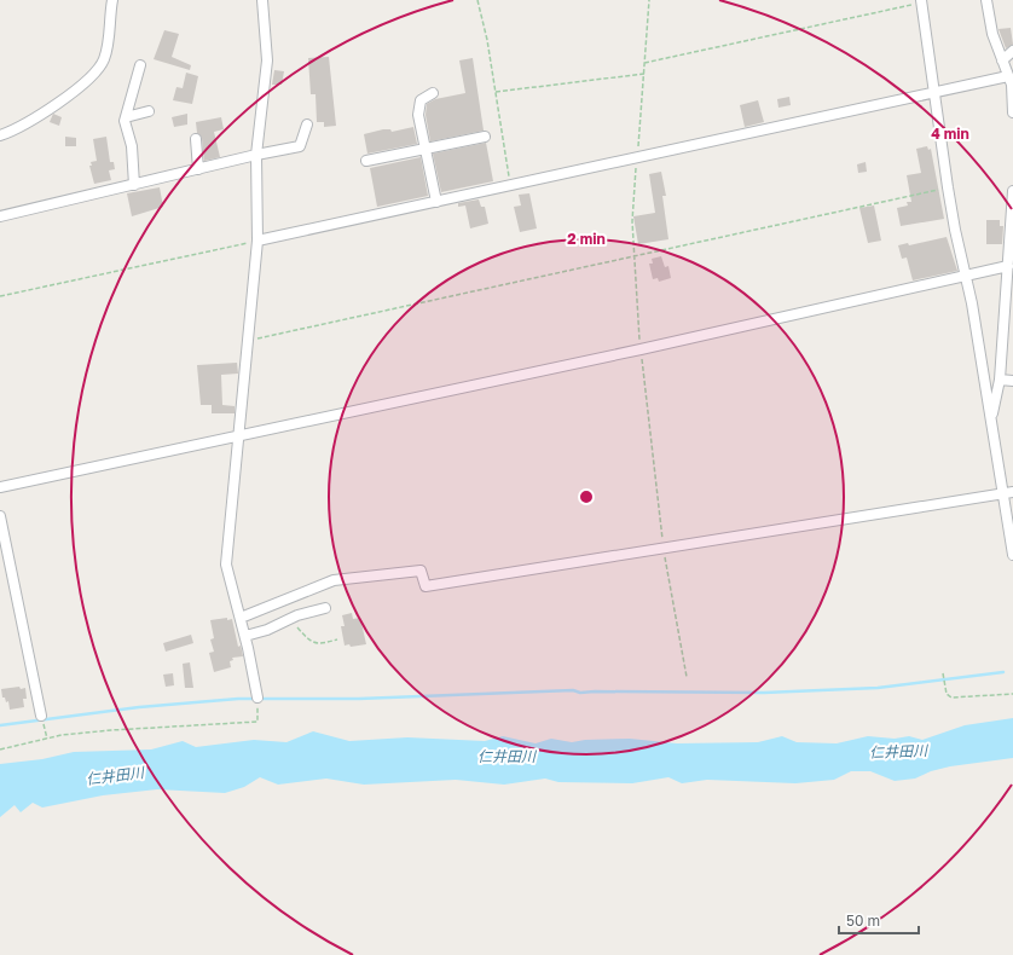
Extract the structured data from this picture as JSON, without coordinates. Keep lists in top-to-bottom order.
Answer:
{
  "water": ["仁井田川"],
  "scale_bar": "50 m",
  "rings": ["4 min", "2 min"]
}
